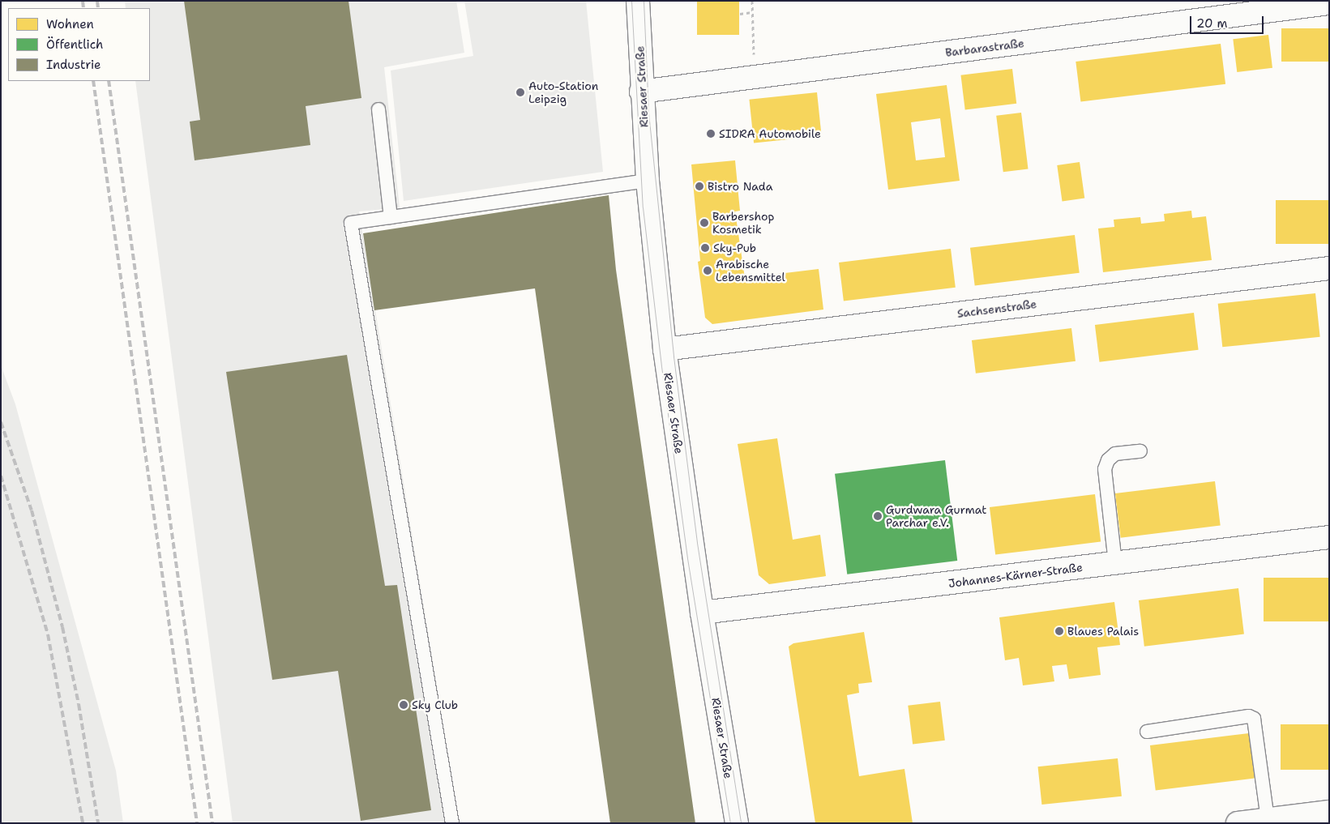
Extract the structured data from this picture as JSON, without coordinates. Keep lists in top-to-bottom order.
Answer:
{
  "streets": {
    "street": [
      "Barbarastraße",
      "Riesaer Straße",
      "Sachsenstraße",
      "Johannes-Kärner-Straße"
    ]
  },
  "crossings": [
    ["Barbarastraße", "Riesaer Straße"],
    ["Riesaer Straße", "Sachsenstraße"],
    ["Riesaer Straße", "Johannes-Kärner-Straße"]
  ],
  "places": [
    "Auto-Station Leipzig",
    "SIDRA Automobile",
    "Bistro Nada",
    "Barbershop Kosmetik",
    "Sky-Pub",
    "Arabische Lebensmittel",
    "Gurdwara Gurmat Parchar e.V.",
    "Blaues Palais",
    "Sky Club"
  ],
  "legend": ["Wohnen", "Öffentlich", "Industrie"],
  "scale_bar": "20 m"
}
